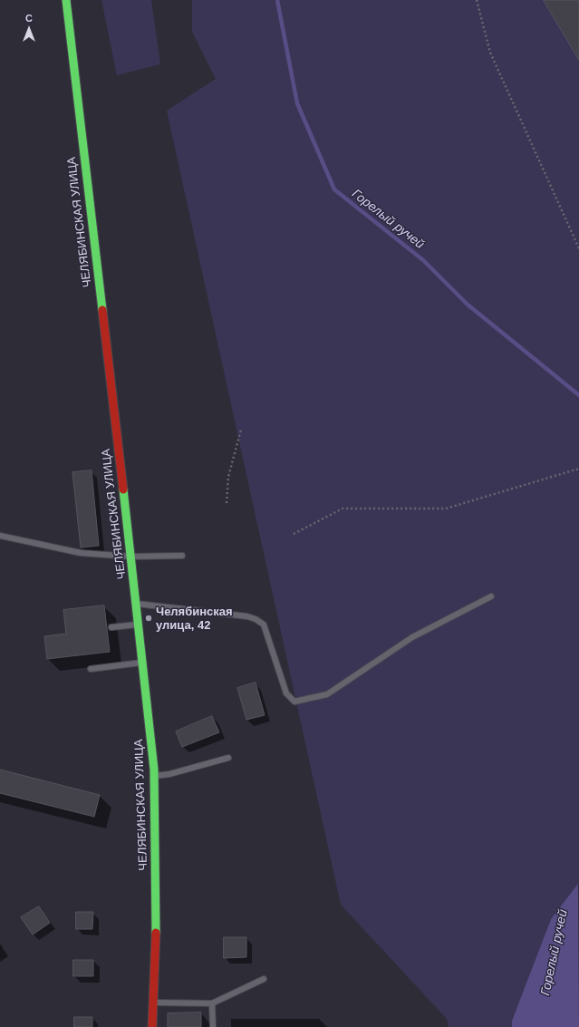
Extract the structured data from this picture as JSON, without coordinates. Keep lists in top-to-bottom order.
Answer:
{
  "streets": {
    "street": ["ЧЕЛЯБИНСКАЯ УЛИЦА"]
  },
  "water": ["Горелый ручей"],
  "places": ["Челябинская улица, 42"],
  "north": "top"
}
